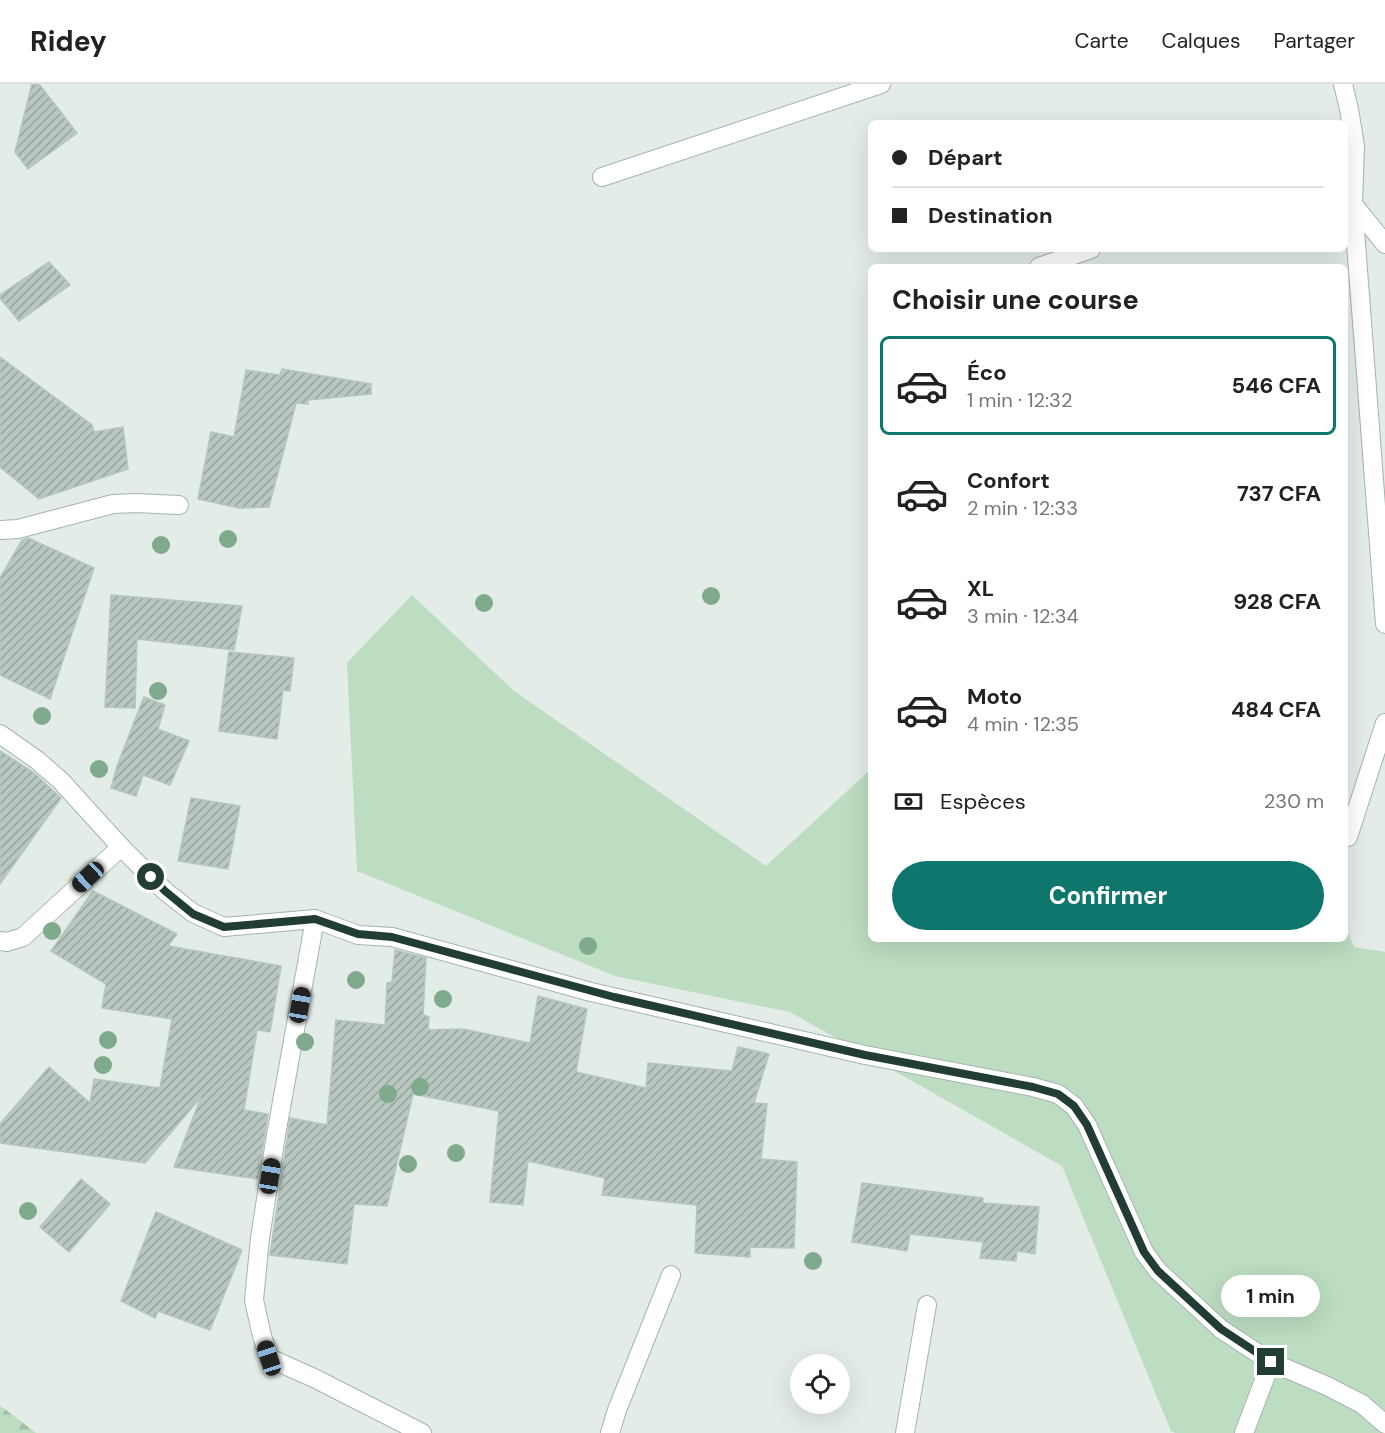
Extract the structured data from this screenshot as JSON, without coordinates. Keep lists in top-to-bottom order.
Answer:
{
  "page": {
    "header": "Ridey",
    "nav": ["Carte", "Calques", "Partager"],
    "banner": ["Départ", "Destination"],
    "heading": "Choisir une course",
    "list": [
      {
        "name": "Éco",
        "note": "1 min · 12:32",
        "value": "546 CFA"
      },
      {
        "name": "Confort",
        "note": "2 min · 12:33",
        "value": "737 CFA"
      },
      {
        "name": "XL",
        "note": "3 min · 12:34",
        "value": "928 CFA"
      },
      {
        "name": "Moto",
        "note": "4 min · 12:35",
        "value": "484 CFA"
      }
    ],
    "pay": ["Espèces", "230 m"],
    "buttons": "Confirmer",
    "bubble": "1 min"
  }
}
